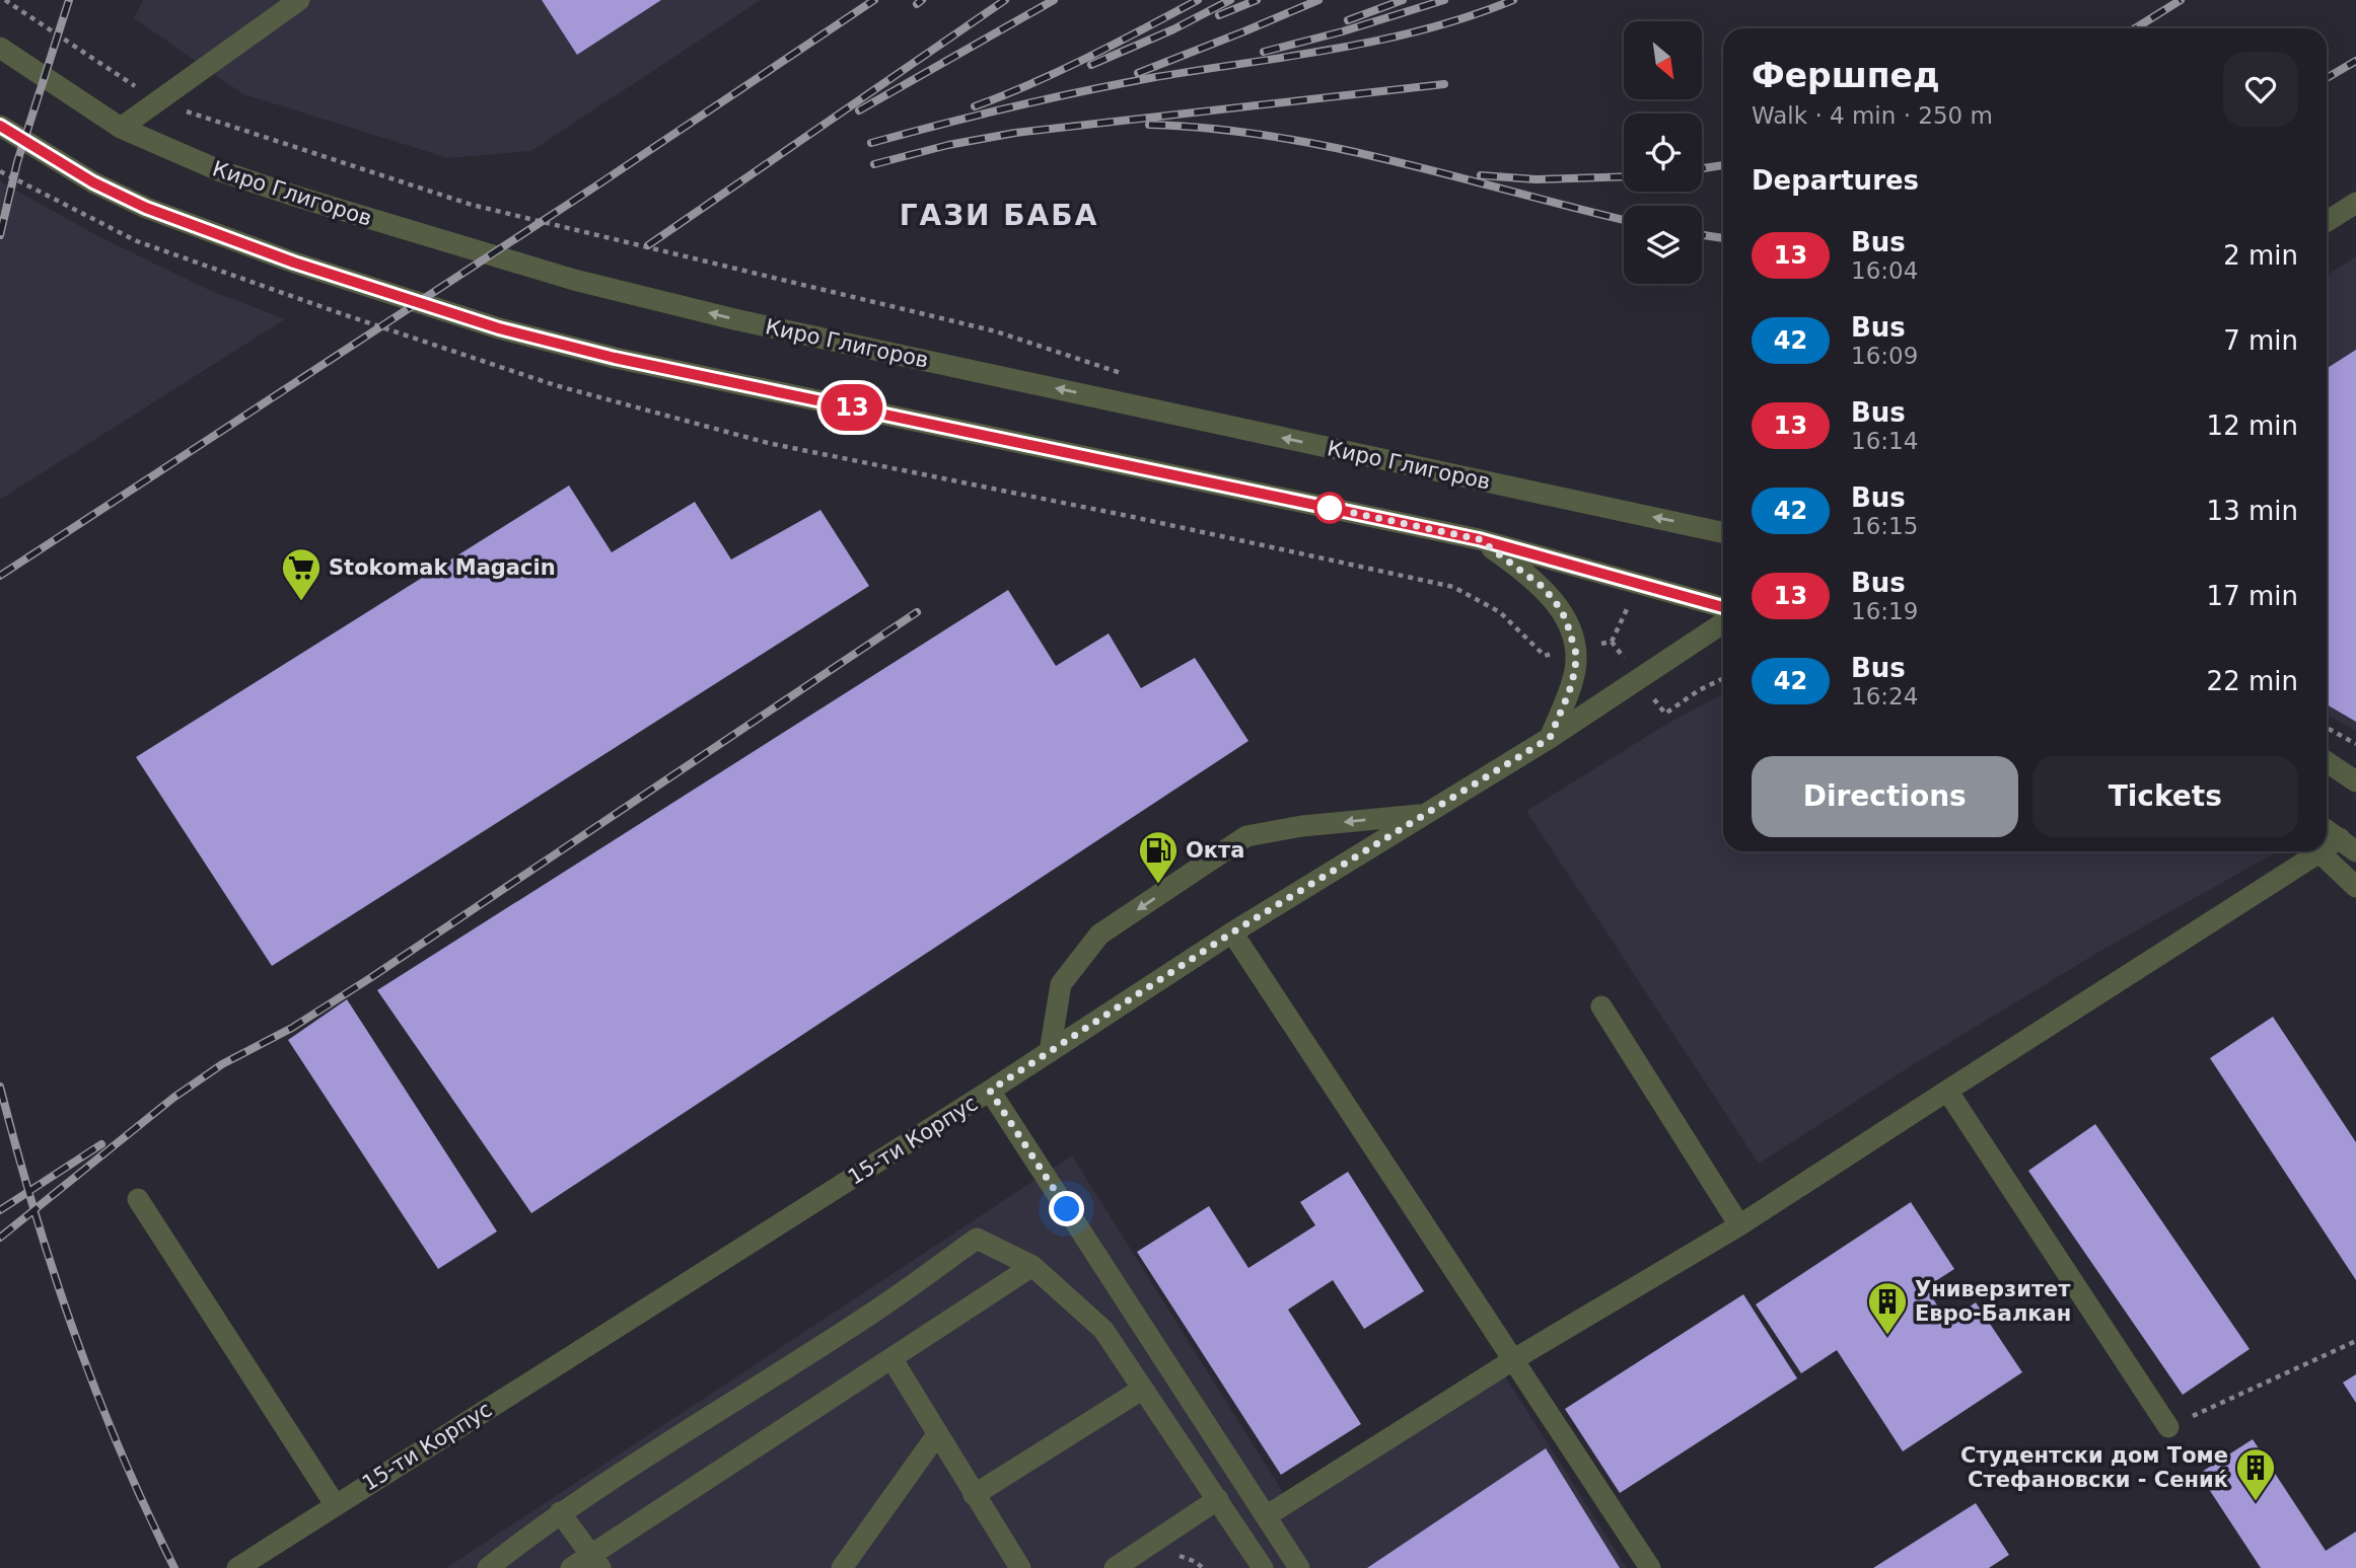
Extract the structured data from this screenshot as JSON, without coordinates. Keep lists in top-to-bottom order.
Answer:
{
  "streets": {
    "street": ["Киро Глигоров", "15-ти Корпус"]
  },
  "districts": ["ГАЗИ БАБА"],
  "places": {
    "supermarket": ["Stokomak Magacin"],
    "fuel station": ["Окта"],
    "building": ["Универзитет Евро-Балкан", "Студентски дом Томе Стефановски - Сениќ"]
  },
  "lines": ["bus line 13"],
  "north": "bottom right",
  "page": {
    "on_map": "13",
    "heading": [
      ["Фершпед", "Walk · 4 min · 250 m"],
      "Departures"
    ],
    "list": [
      {
        "mark": "13",
        "name": "Bus",
        "note": "16:04",
        "value": "2 min"
      },
      {
        "mark": "42",
        "name": "Bus",
        "note": "16:09",
        "value": "7 min"
      },
      {
        "mark": "13",
        "name": "Bus",
        "note": "16:14",
        "value": "12 min"
      },
      {
        "mark": "42",
        "name": "Bus",
        "note": "16:15",
        "value": "13 min"
      },
      {
        "mark": "13",
        "name": "Bus",
        "note": "16:19",
        "value": "17 min"
      },
      {
        "mark": "42",
        "name": "Bus",
        "note": "16:24",
        "value": "22 min"
      }
    ],
    "buttons": ["Directions", "Tickets"]
  }
}
